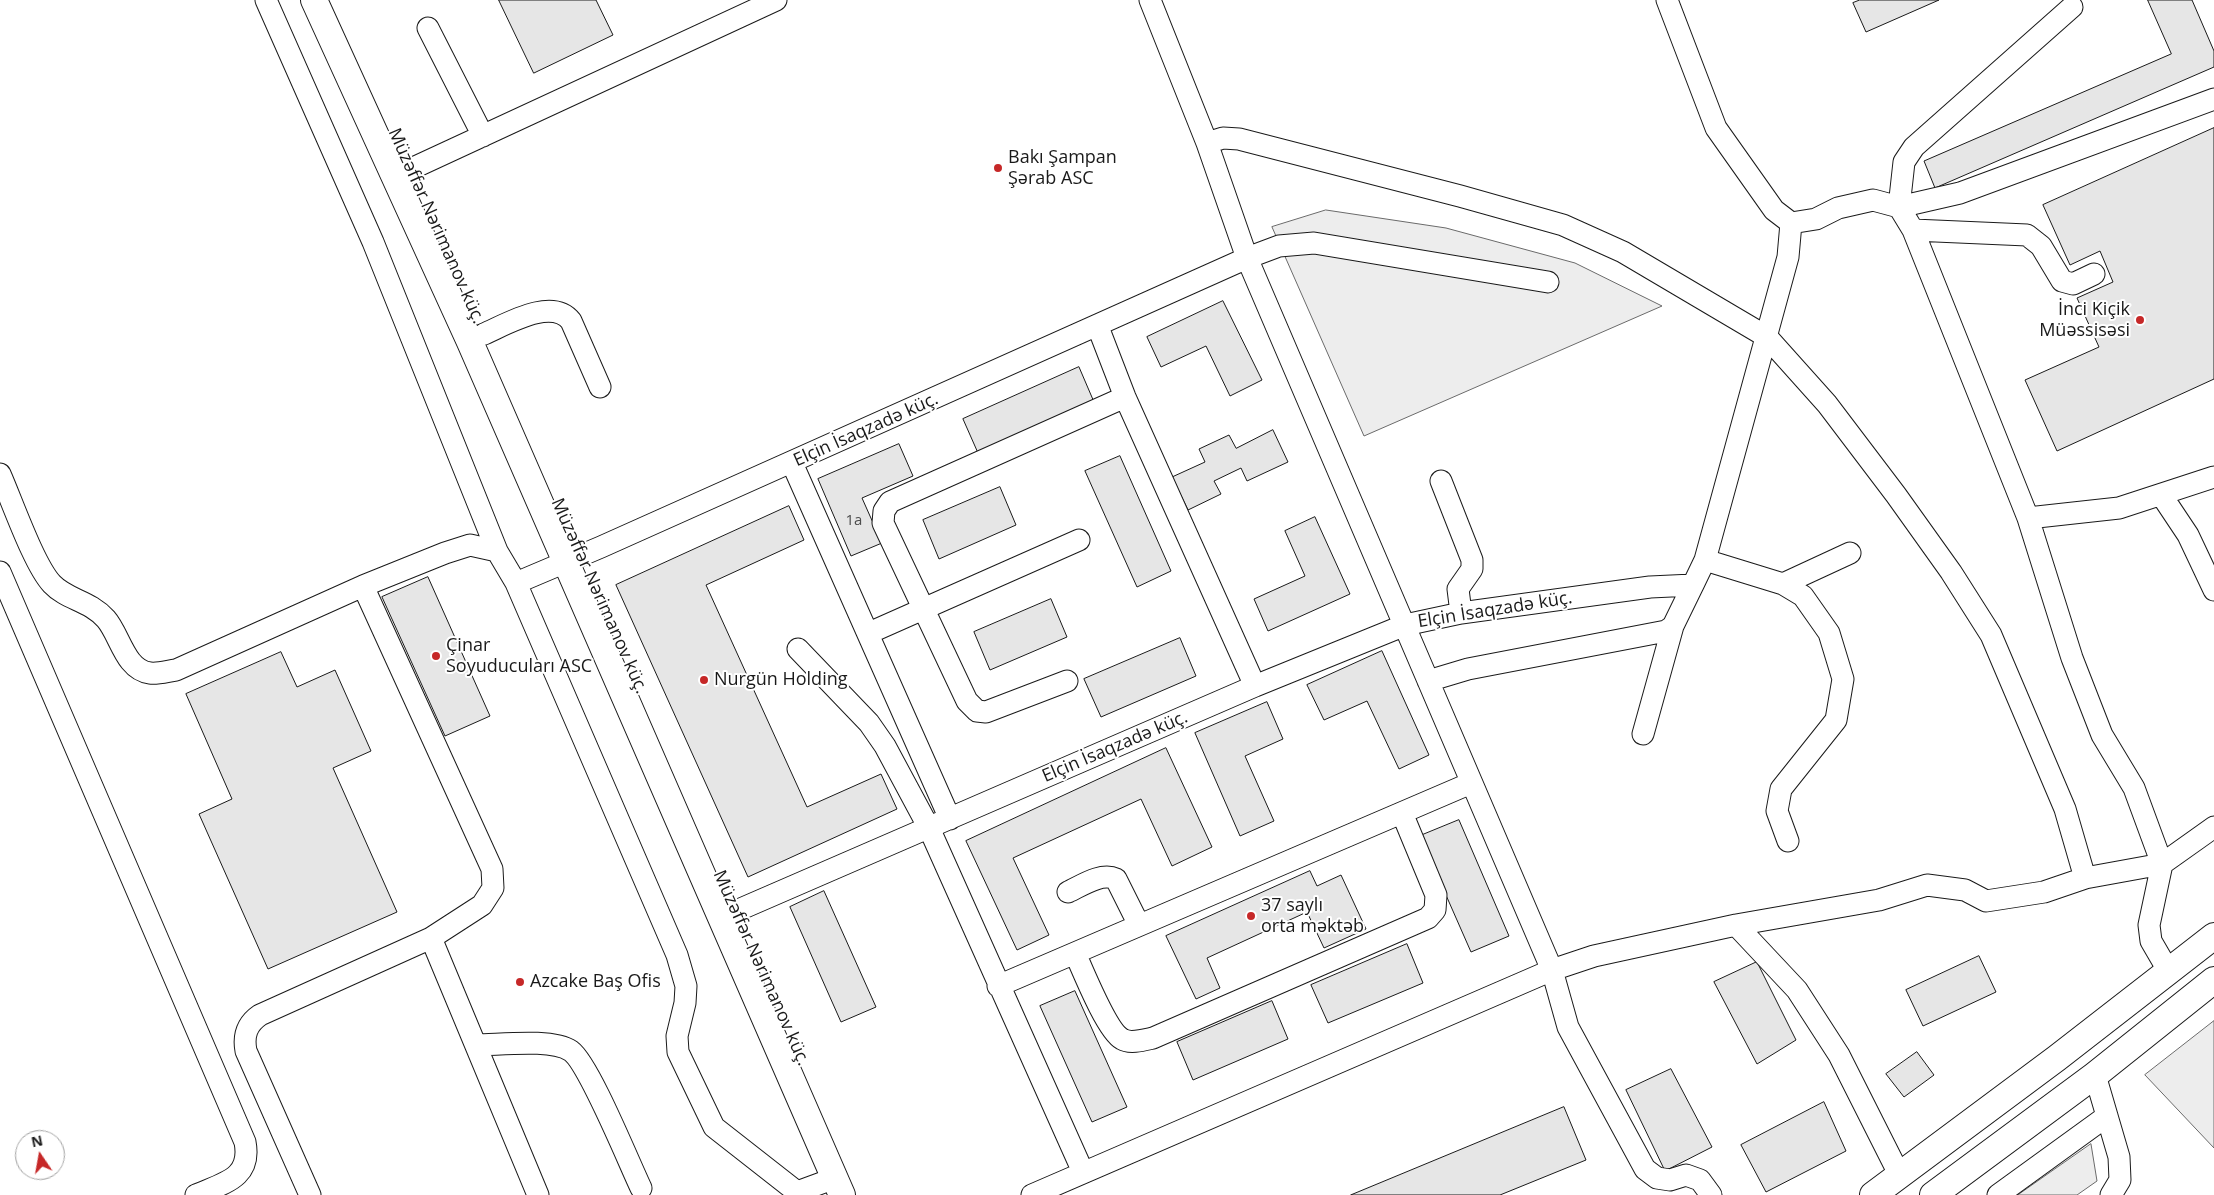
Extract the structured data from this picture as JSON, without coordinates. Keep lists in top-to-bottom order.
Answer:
{
  "streets": {
    "main road": ["Müzəffər Nərimanov küç."],
    "street": ["Elçin İsaqzadə küç."]
  },
  "crossings": [
    ["Müzəffər Nərimanov küç.", "Elçin İsaqzadə küç."]
  ],
  "places": [
    "Bakı Şampan Şərab ASC",
    "İnci Kiçik Müəssisəsi",
    "Çinar Soyuducuları ASC",
    "Nurgün Holding",
    "37 saylı orta məktəb",
    "Azcake Baş Ofis"
  ],
  "house_numbers": ["1a"],
  "north": "top"
}
